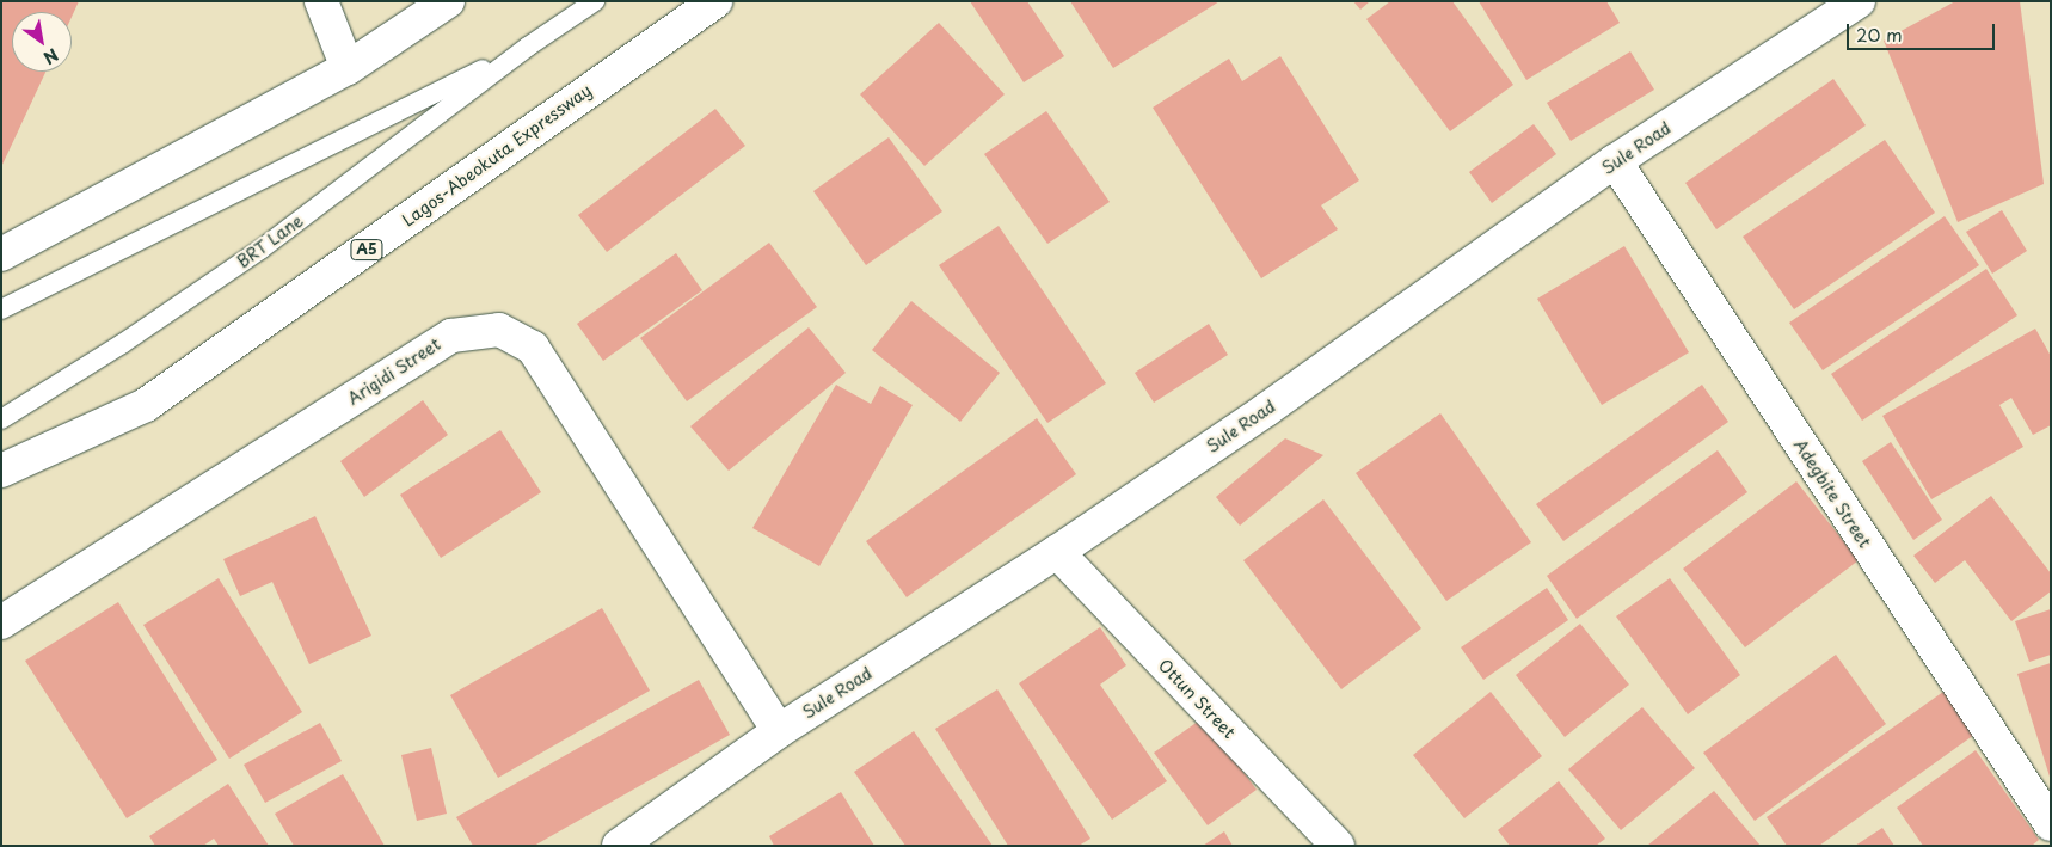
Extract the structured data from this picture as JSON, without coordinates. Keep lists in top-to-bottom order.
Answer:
{
  "streets": {
    "main road": [
      "Sule Road",
      "Lagos-Abeokuta Expressway",
      "A5",
      "Arigidi Street",
      "Adegbite Street",
      "Ottun Street"
    ],
    "lane": ["BRT Lane"]
  },
  "crossings": [
    ["Sule Road", "Arigidi Street"],
    ["Sule Road", "Adegbite Street"],
    ["Sule Road", "Ottun Street"]
  ],
  "scale_bar": "20 m",
  "north": "bottom right"
}
